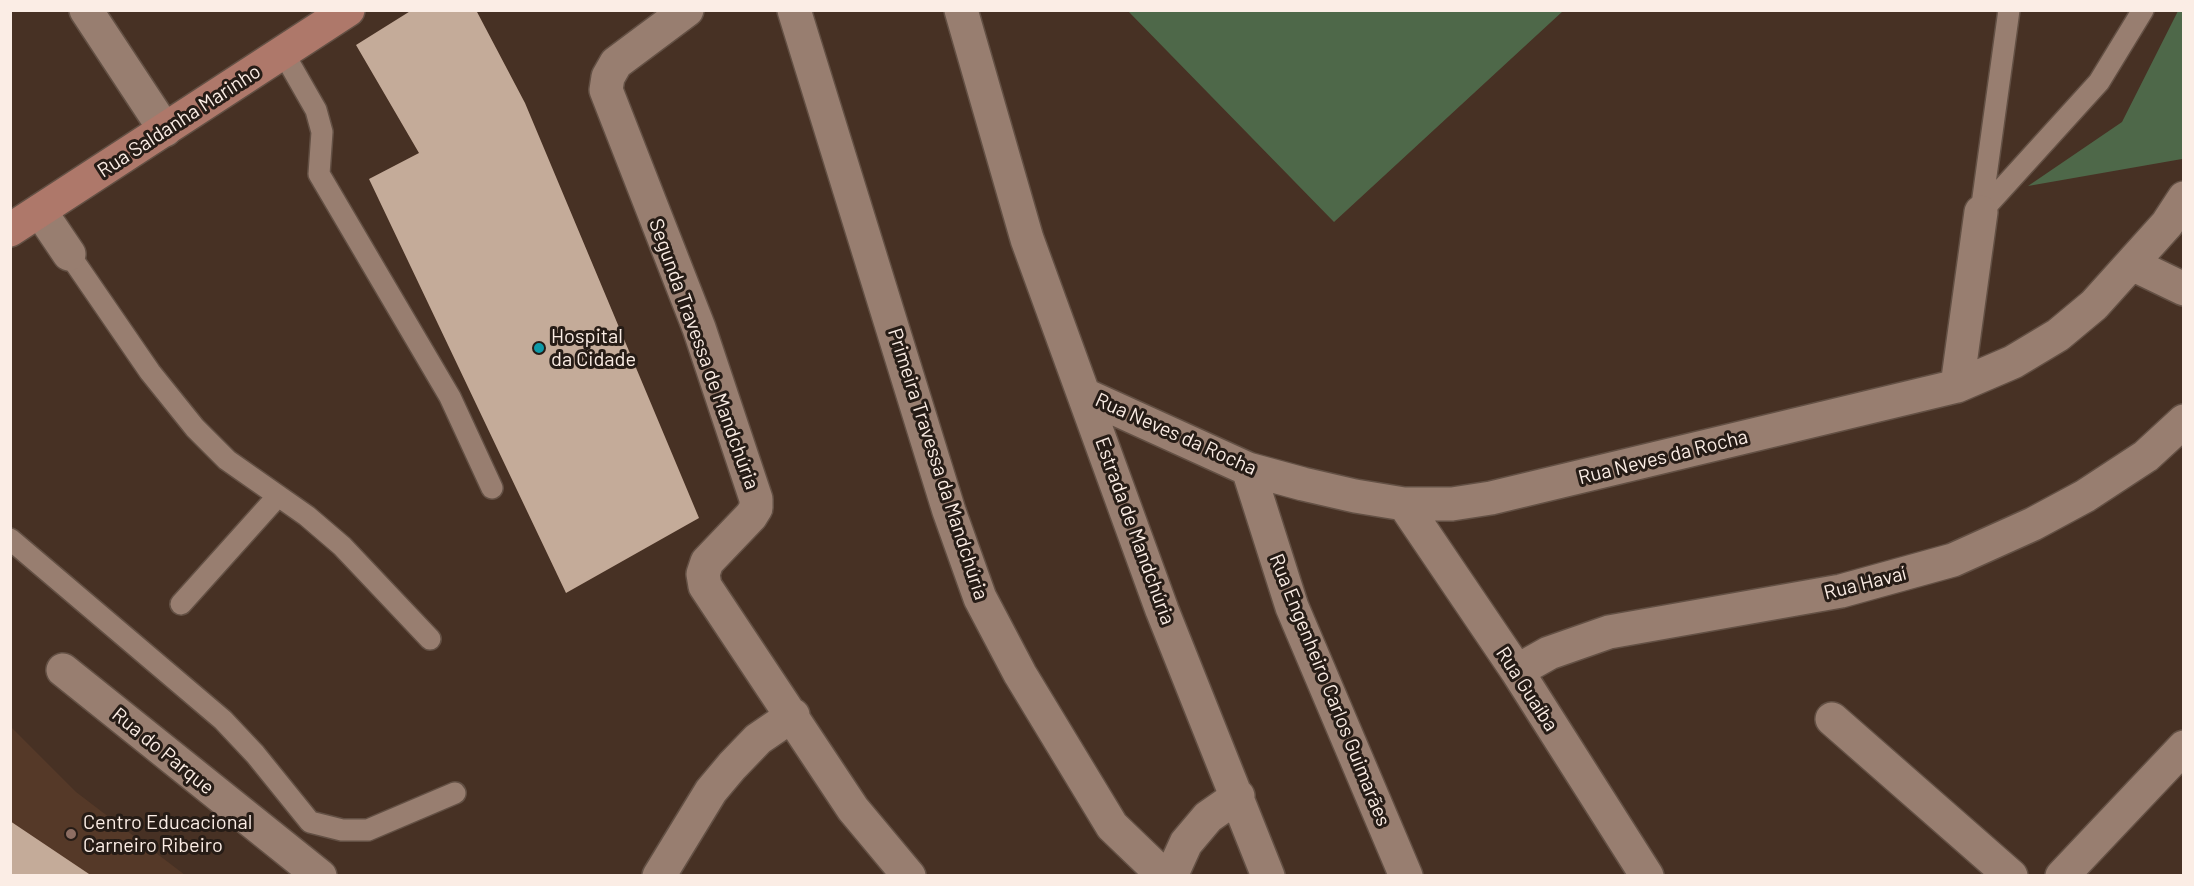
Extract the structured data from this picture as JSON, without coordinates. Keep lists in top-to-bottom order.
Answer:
{
  "streets": {
    "main road": ["Rua Saldanha Marinho"],
    "street": [
      "Segunda Travessa de Mandchúria",
      "Rua Neves da Rocha",
      "Primeira Travessa da Mandchúria",
      "Estrada de Mandchúria",
      "Rua Havaí",
      "Rua Guaíba",
      "Rua Engenheiro Carlos Guimarães",
      "Rua do Parque"
    ]
  },
  "crossings": [
    ["Rua Neves da Rocha", "Estrada de Mandchúria"],
    ["Rua Neves da Rocha", "Rua Guaíba"],
    ["Rua Neves da Rocha", "Rua Engenheiro Carlos Guimarães"],
    ["Rua Havaí", "Rua Guaíba"]
  ],
  "places": ["Hospital da Cidade", "Centro Educacional Carneiro Ribeiro"]
}
